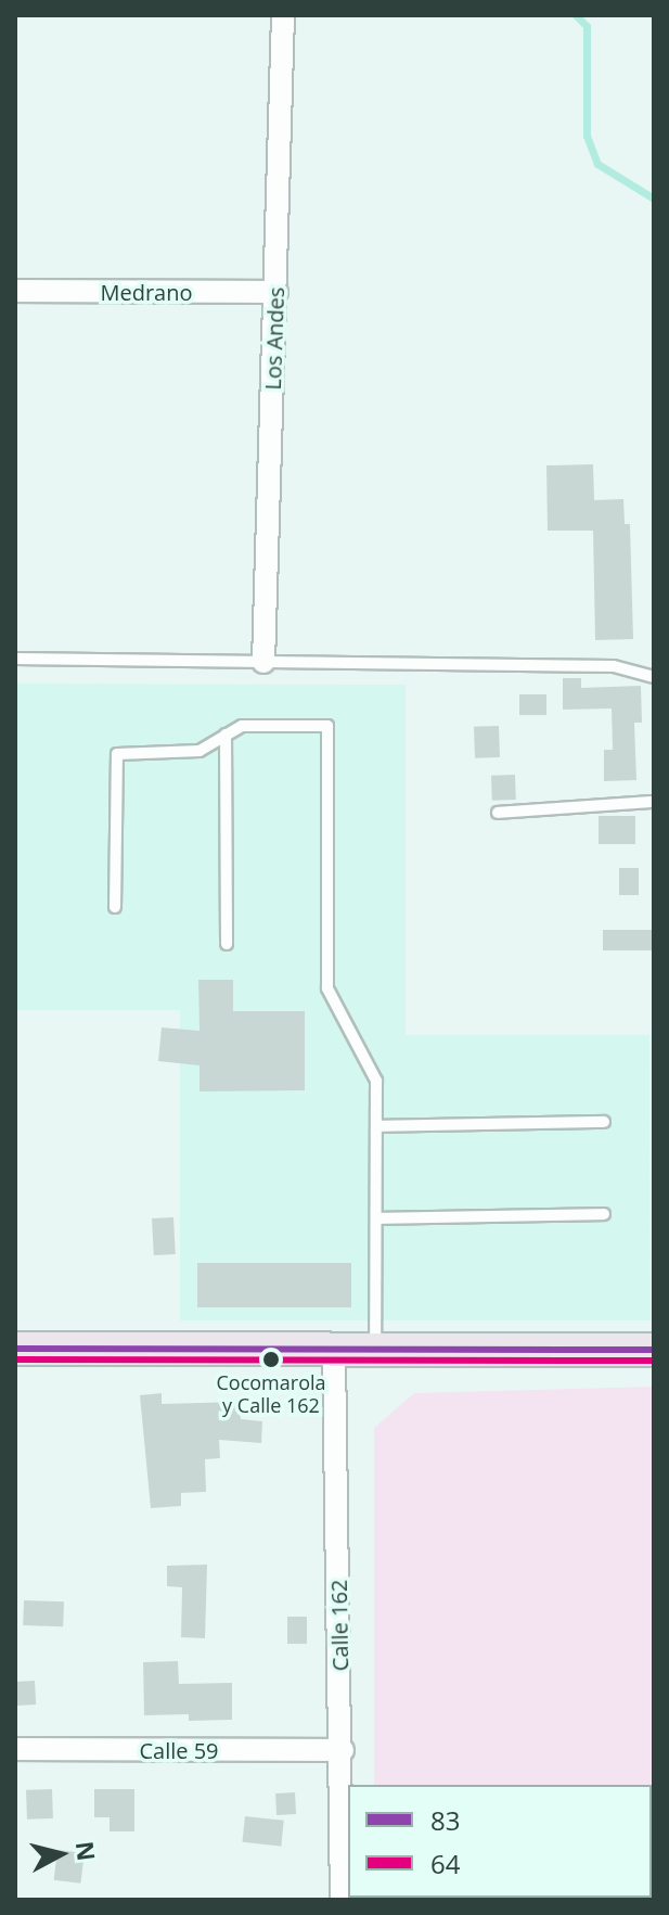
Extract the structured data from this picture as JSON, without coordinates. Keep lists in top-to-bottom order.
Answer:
{
  "streets": {
    "street": [
      "Medrano",
      "Los Andes",
      "Calle 162",
      "Calle 59"
    ]
  },
  "crossings": [
    ["Medrano", "Los Andes"],
    ["Calle 162", "Calle 59"]
  ],
  "places": ["Cocomarola y Calle 162"],
  "lines": ["transit line 83", "transit line 64"],
  "legend": ["83", "64"],
  "north": "right"
}
